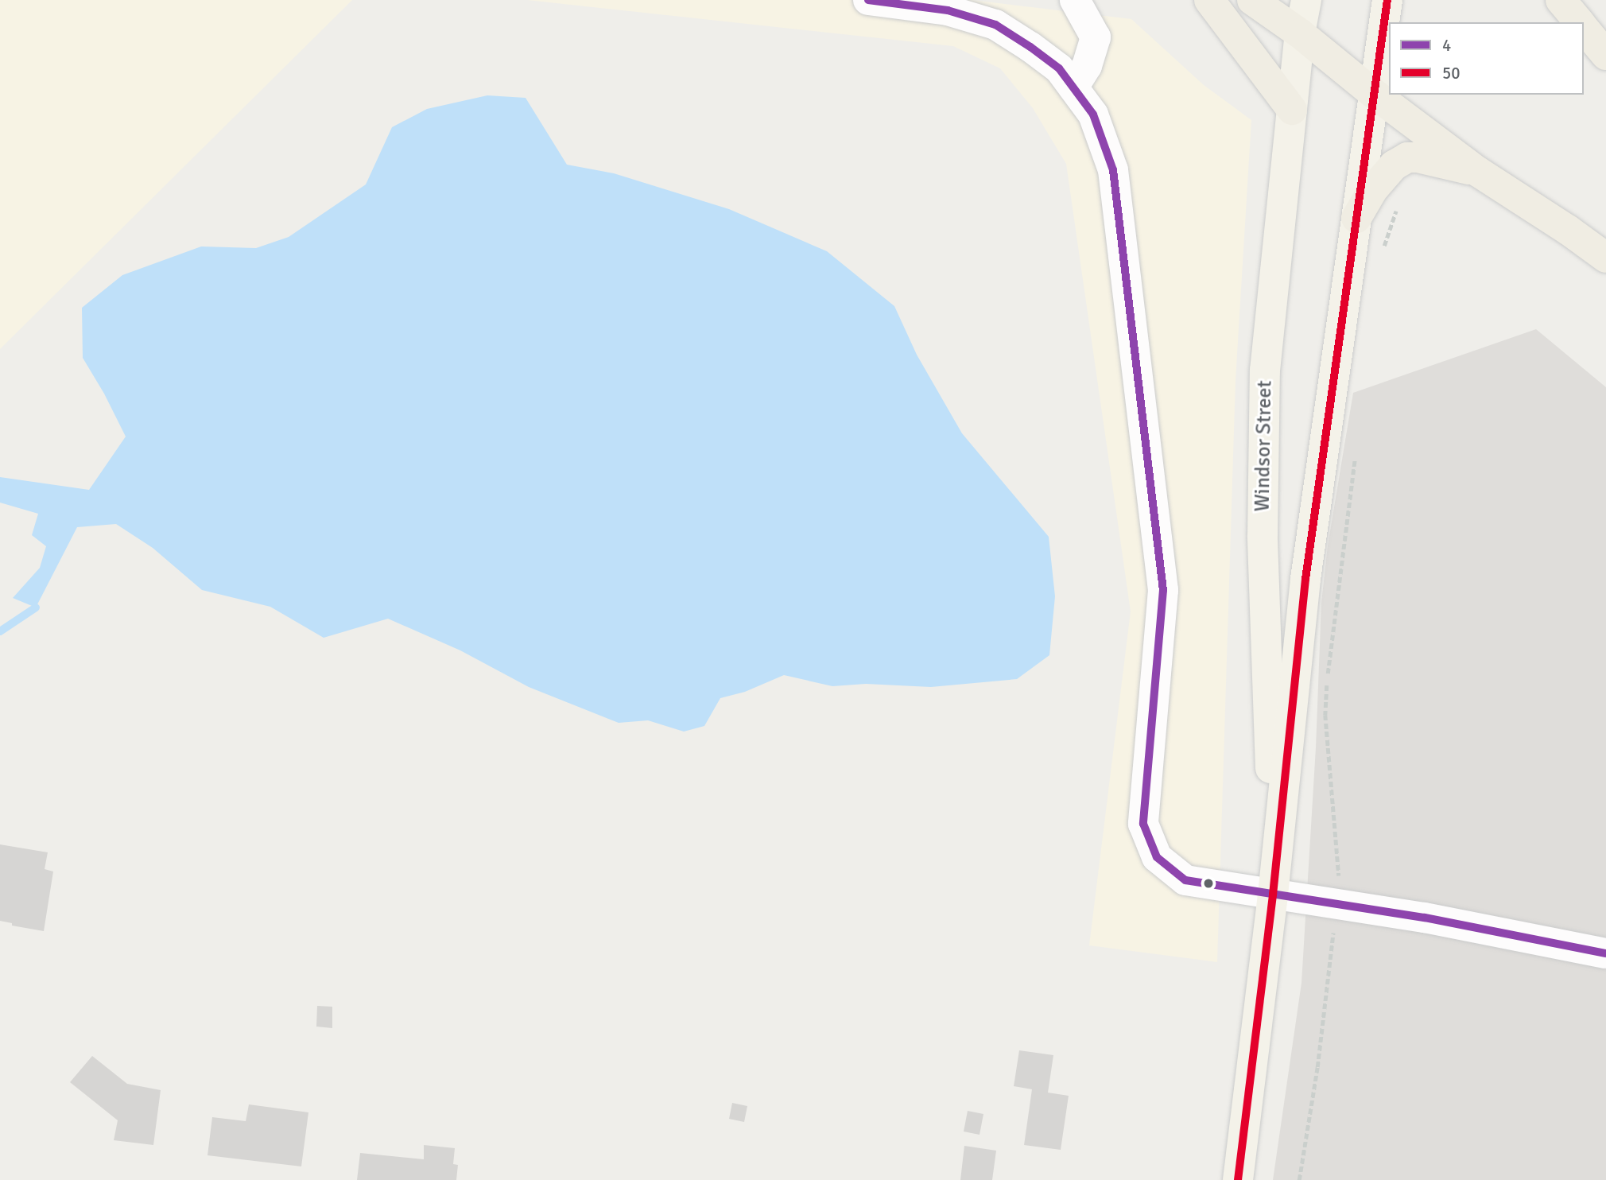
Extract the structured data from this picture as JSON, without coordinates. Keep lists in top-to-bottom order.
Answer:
{
  "streets": {
    "main road": ["Windsor Street"]
  },
  "lines": ["transit line 4", "transit line 50"],
  "legend": ["4", "50"]
}
